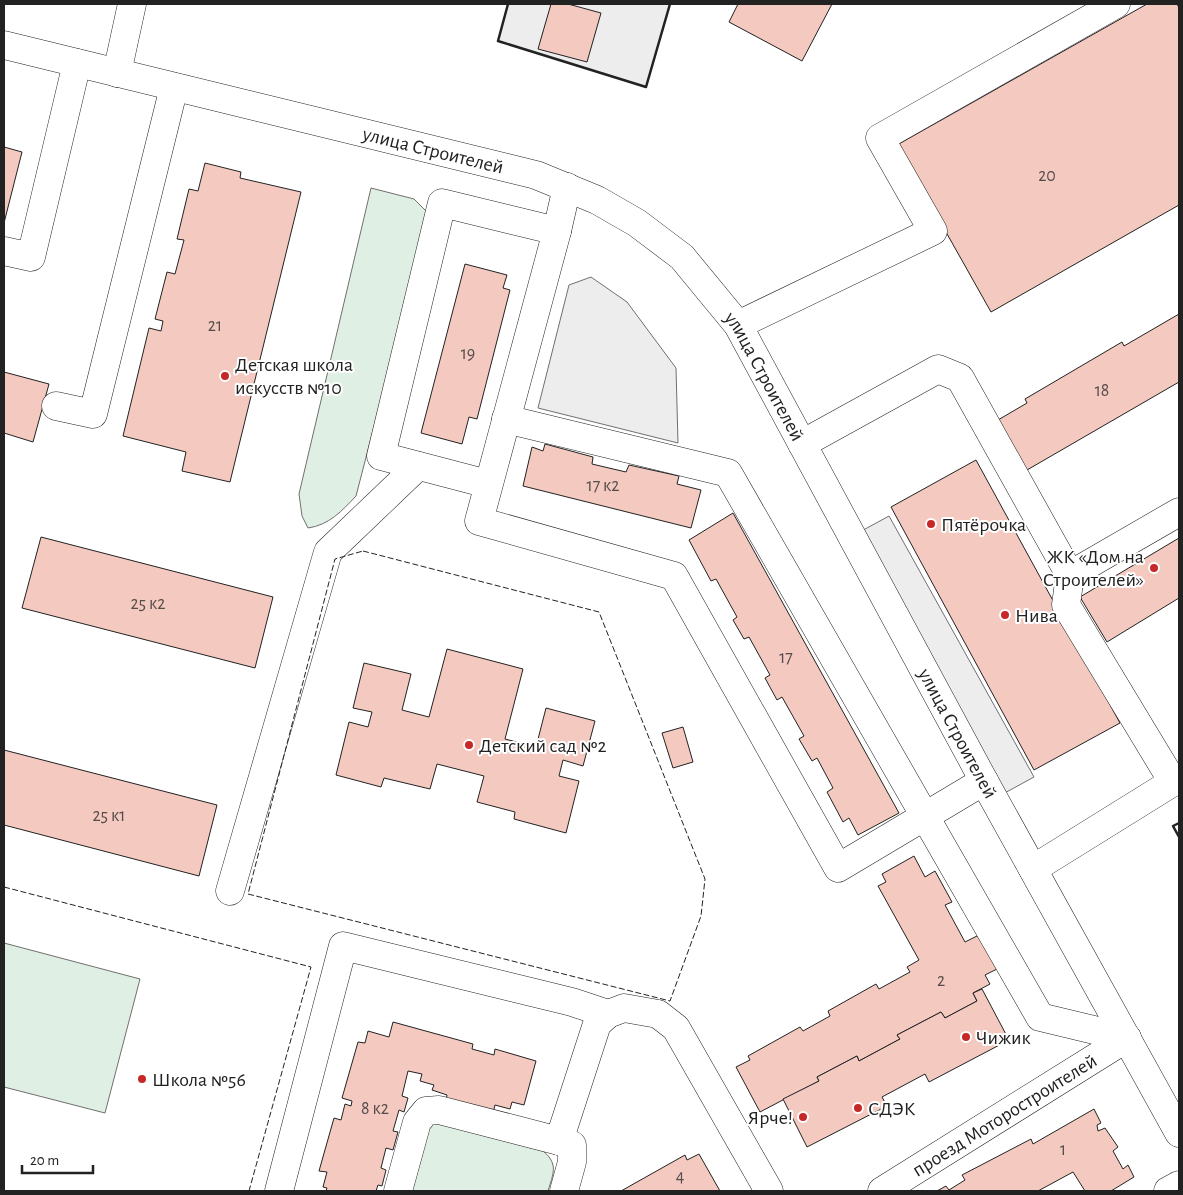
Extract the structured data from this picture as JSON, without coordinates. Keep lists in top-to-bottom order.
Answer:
{
  "streets": {
    "street": ["улица Строителей", "проезд Моторостроителей"]
  },
  "crossings": [
    ["улица Строителей", "проезд Моторостроителей"]
  ],
  "places": [
    "Детская школа искусств №10",
    "Пятёрочка",
    "ЖК «Дом на Строителей»",
    "Нива",
    "Детский сад №2",
    "Чижик",
    "Школа №56",
    "СДЭК",
    "Ярче!"
  ],
  "house_numbers": [
    "20",
    "21",
    "19",
    "18",
    "17 к2",
    "25 к2",
    "17",
    "25 к1",
    "2",
    "8 к2",
    "1",
    "4"
  ],
  "scale_bar": "20 m"
}
